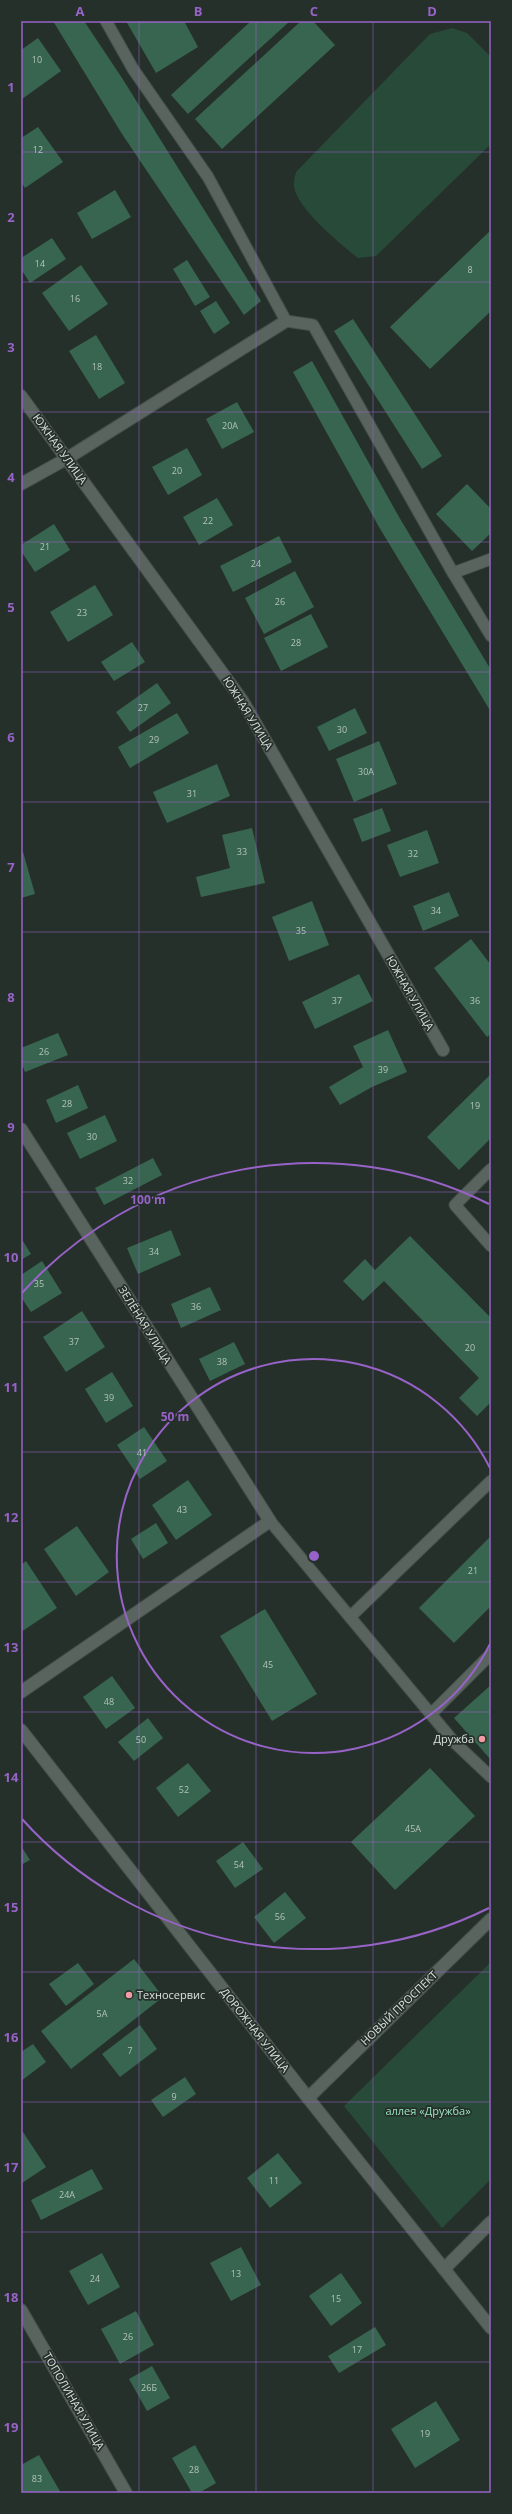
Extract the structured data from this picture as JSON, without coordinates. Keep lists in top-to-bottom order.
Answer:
{
  "streets": {
    "street": [
      "ЮЖНАЯ УЛИЦА",
      "ЗЕЛЁНАЯ УЛИЦА",
      "НОВЫЙ ПРОСПЕКТ",
      "ДОРОЖНАЯ УЛИЦА",
      "ТОПОЛИНАЯ УЛИЦА"
    ]
  },
  "crossings": [
    ["НОВЫЙ ПРОСПЕКТ", "ДОРОЖНАЯ УЛИЦА"]
  ],
  "parks": ["аллея «Дружба»"],
  "places": ["Дружба", "Техносервис"],
  "house_numbers": [
    "10",
    "12",
    "14",
    "8",
    "16",
    "18",
    "20А",
    "20",
    "22",
    "21",
    "24",
    "26",
    "23",
    "28",
    "27",
    "30",
    "29",
    "30А",
    "31",
    "33",
    "32",
    "34",
    "35",
    "37",
    "36",
    "26",
    "39",
    "28",
    "19",
    "30",
    "32",
    "34",
    "35",
    "36",
    "37",
    "20",
    "38",
    "39",
    "41",
    "43",
    "21",
    "45",
    "48",
    "50",
    "52",
    "45А",
    "54",
    "56",
    "5А",
    "7",
    "9",
    "11",
    "24А",
    "13",
    "24",
    "15",
    "26",
    "17",
    "26Б",
    "19",
    "28",
    "83"
  ],
  "grid": {
    "columns": [
      "A",
      "B",
      "C",
      "D"
    ],
    "rows": [
      "1",
      "2",
      "3",
      "4",
      "5",
      "6",
      "7",
      "8",
      "9",
      "10",
      "11",
      "12",
      "13",
      "14",
      "15",
      "16",
      "17",
      "18",
      "19"
    ]
  },
  "rings": ["100 m", "50 m"]
}
